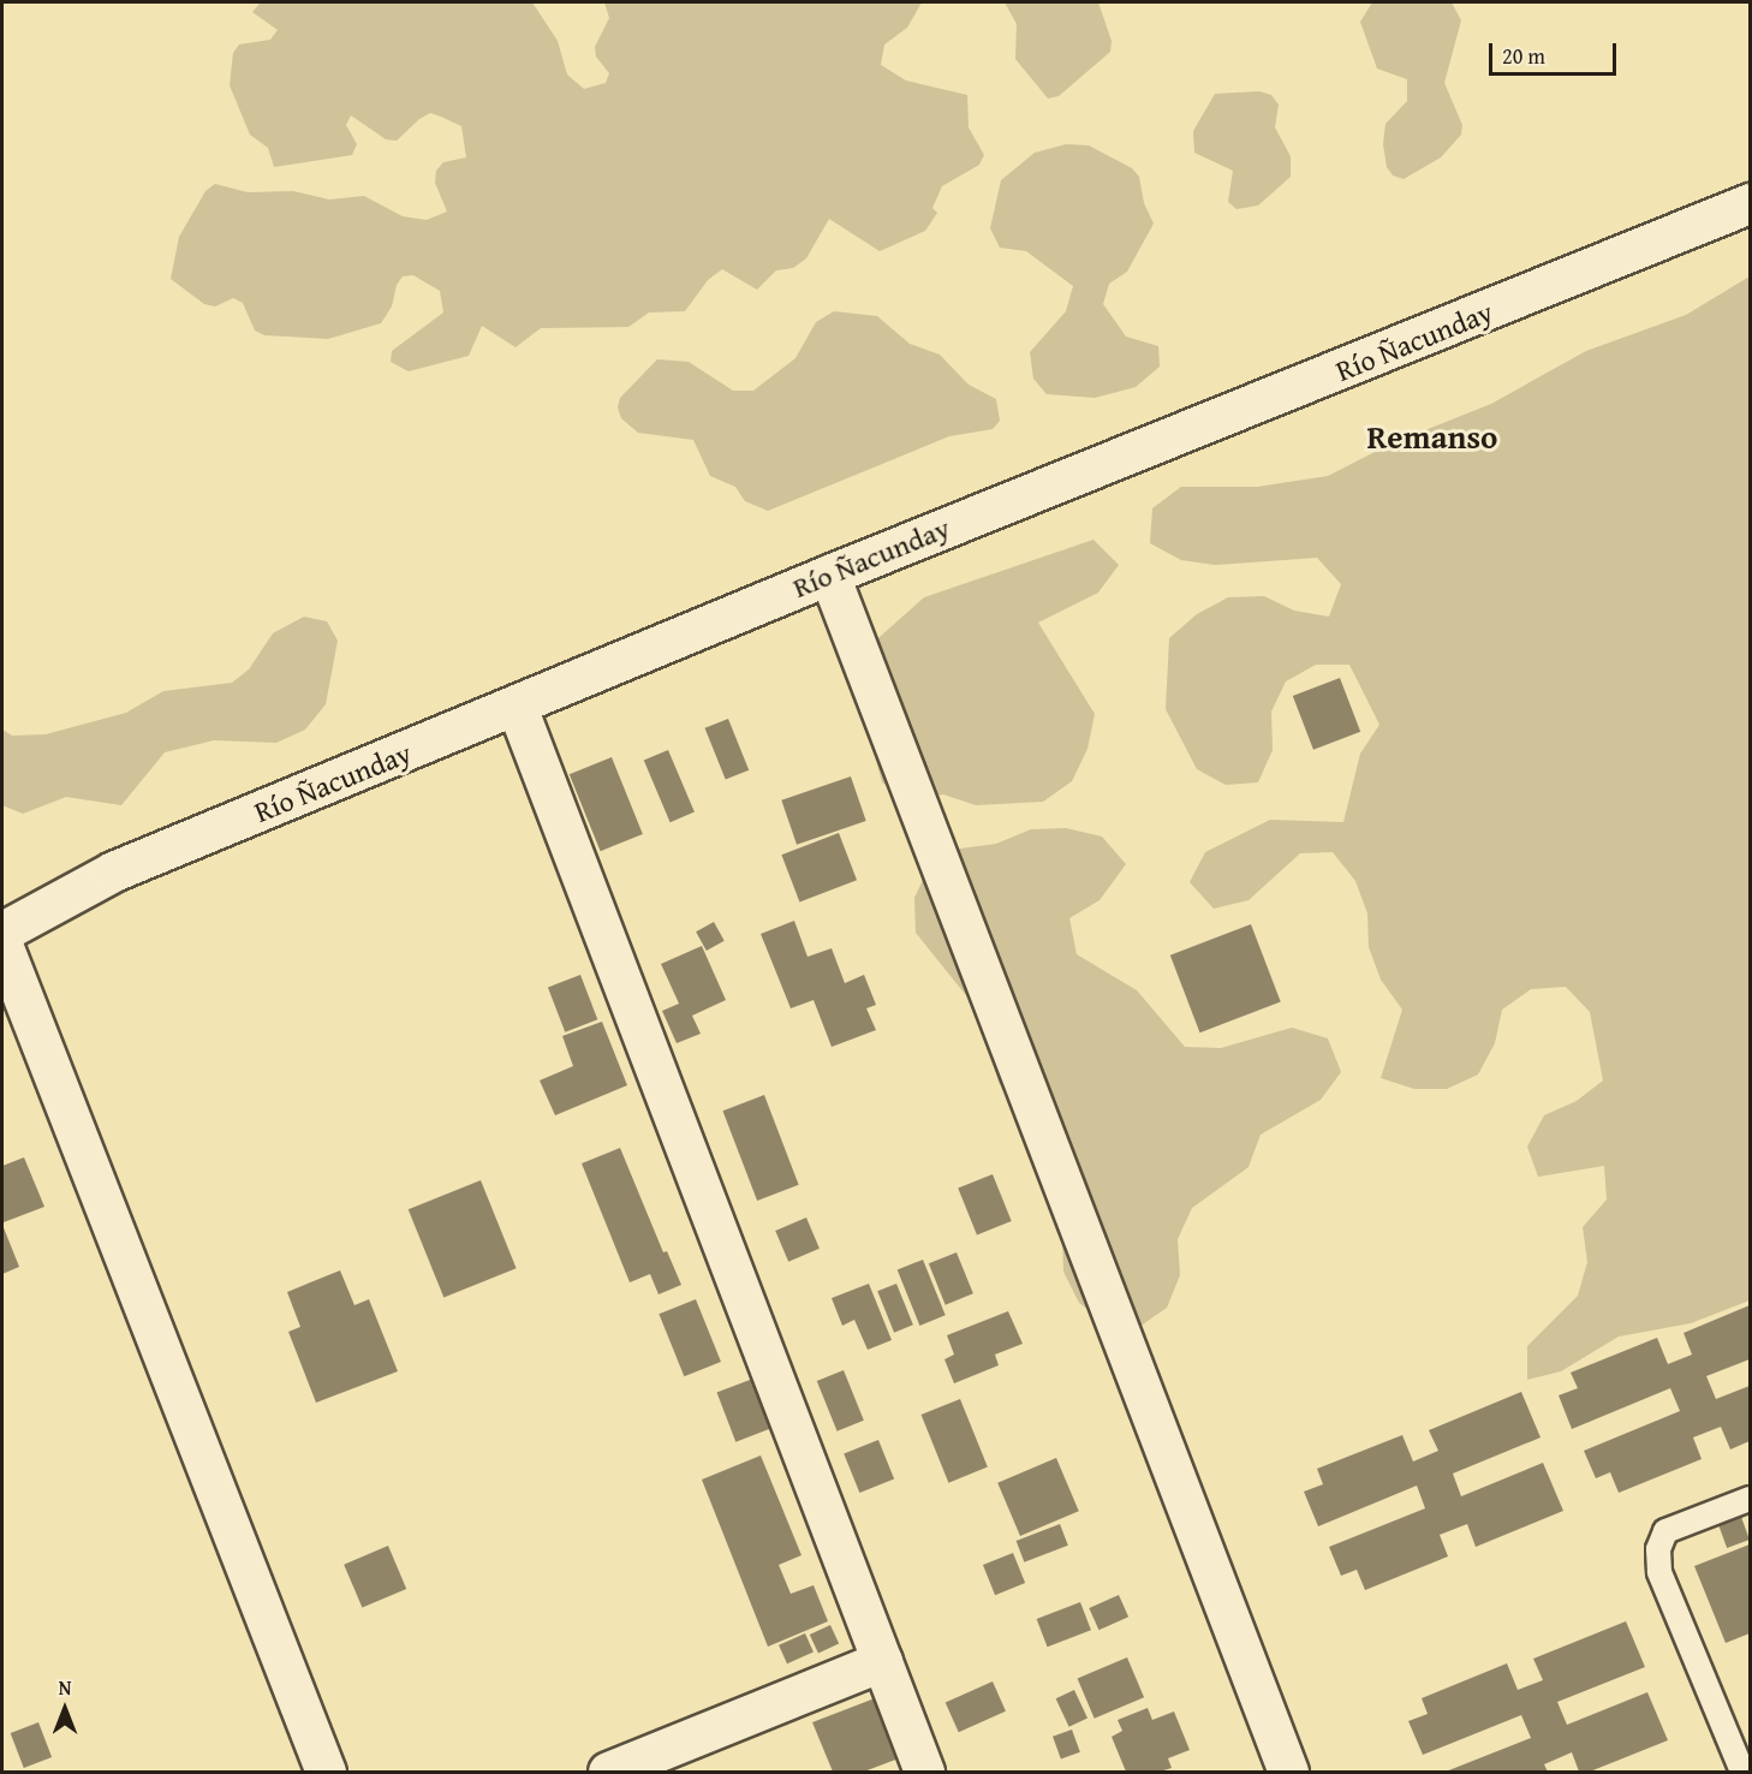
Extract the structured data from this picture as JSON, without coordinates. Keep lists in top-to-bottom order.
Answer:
{
  "streets": {
    "street": ["Río Ñacunday"]
  },
  "districts": ["Remanso"],
  "scale_bar": "20 m",
  "north": "top"
}
